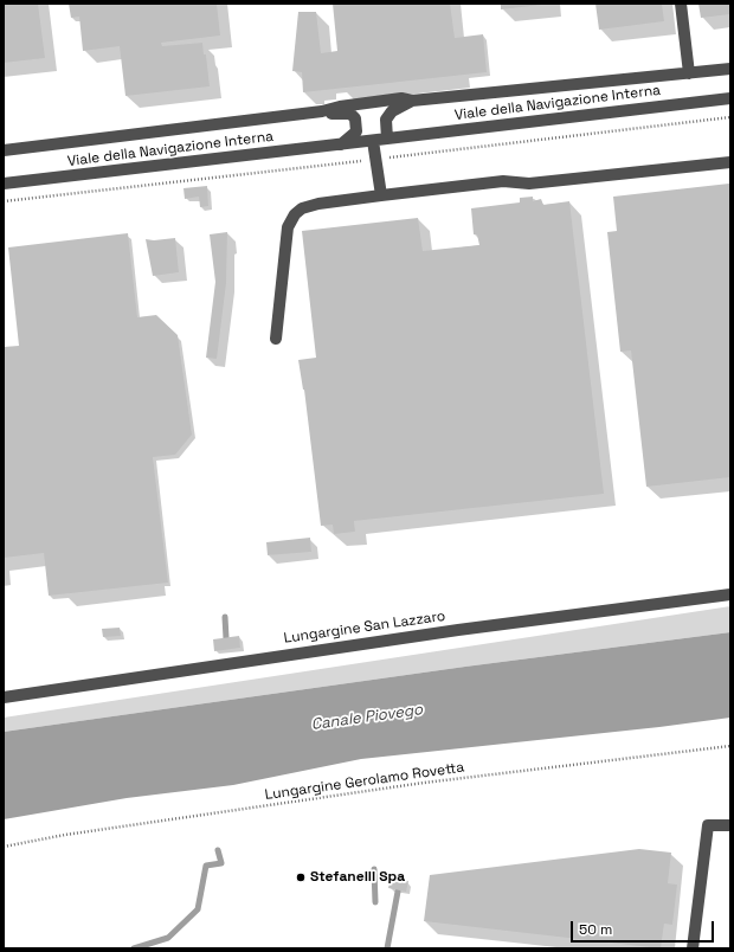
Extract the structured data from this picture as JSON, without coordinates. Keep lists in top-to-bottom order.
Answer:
{
  "streets": {
    "street": ["Viale della Navigazione Interna", "Lungargine San Lazzaro"],
    "path": ["Lungargine Gerolamo Rovetta"]
  },
  "water": ["Canale Piovego"],
  "places": ["Stefanelli Spa"],
  "scale_bar": "50 m"
}
